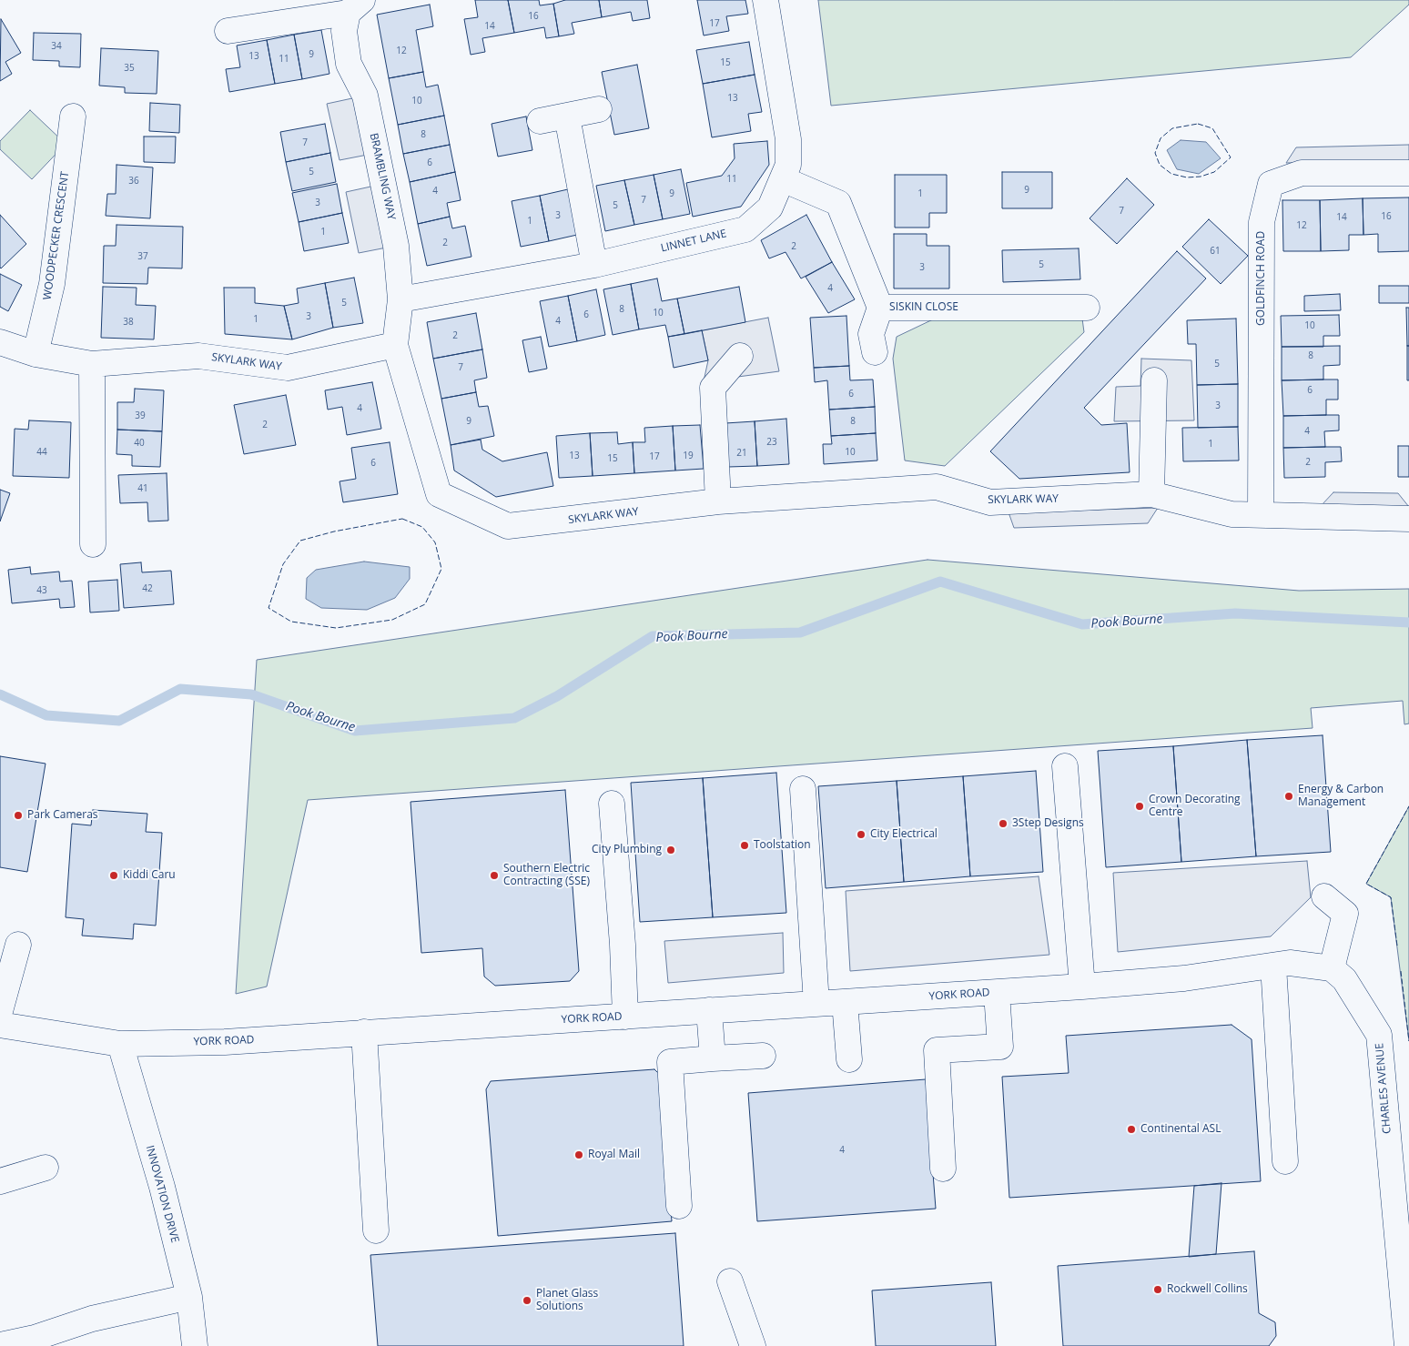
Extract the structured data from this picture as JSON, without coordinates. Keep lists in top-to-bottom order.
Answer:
{
  "streets": {
    "street": [
      "BRAMBLING WAY",
      "WOODPECKER CRESCENT",
      "LINNET LANE",
      "GOLDFINCH ROAD",
      "SISKIN CLOSE",
      "SKYLARK WAY",
      "YORK ROAD",
      "CHARLES AVENUE",
      "INNOVATION DRIVE"
    ]
  },
  "crossings": [
    ["BRAMBLING WAY", "LINNET LANE"],
    ["BRAMBLING WAY", "SKYLARK WAY"],
    ["LINNET LANE", "SISKIN CLOSE"],
    ["GOLDFINCH ROAD", "SKYLARK WAY"],
    ["YORK ROAD", "INNOVATION DRIVE"]
  ],
  "water": ["Pook Bourne"],
  "places": [
    "Energy & Carbon Management",
    "Crown Decorating Centre",
    "Park Cameras",
    "3Step Designs",
    "City Electrical",
    "Toolstation",
    "City Plumbing",
    "Kiddi Caru",
    "Southern Electric Contracting (SSE)",
    "Continental ASL",
    "Royal Mail",
    "Rockwell Collins",
    "Planet Glass Solutions"
  ],
  "house_numbers": [
    "16",
    "17",
    "14",
    "34",
    "12",
    "9",
    "13",
    "11",
    "15",
    "35",
    "13",
    "10",
    "8",
    "7",
    "6",
    "5",
    "11",
    "36",
    "9",
    "4",
    "9",
    "1",
    "7",
    "3",
    "5",
    "7",
    "3",
    "16",
    "14",
    "1",
    "12",
    "1",
    "2",
    "2",
    "61",
    "37",
    "5",
    "3",
    "4",
    "5",
    "8",
    "10",
    "6",
    "3",
    "1",
    "4",
    "38",
    "10",
    "2",
    "8",
    "5",
    "7",
    "6",
    "6",
    "3",
    "4",
    "39",
    "9",
    "8",
    "2",
    "4",
    "23",
    "40",
    "1",
    "44",
    "10",
    "21",
    "13",
    "19",
    "17",
    "15",
    "2",
    "6",
    "41",
    "42",
    "43",
    "4"
  ]
}
